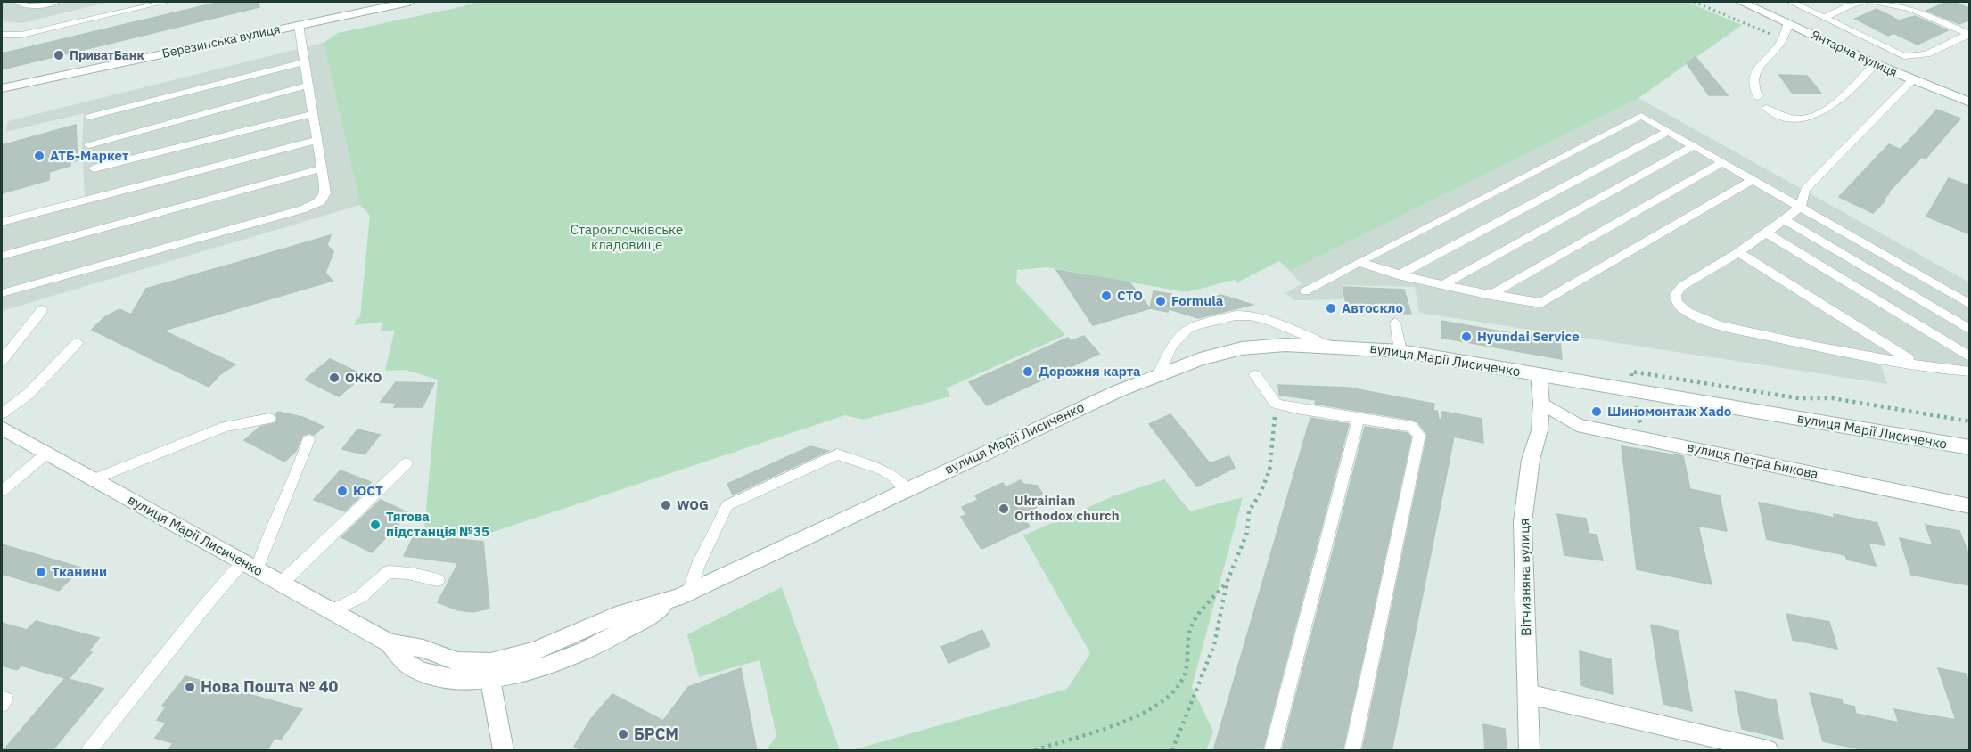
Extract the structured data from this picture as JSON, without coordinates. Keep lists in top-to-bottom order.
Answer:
{
  "streets": {
    "main road": [
      "Березинська вулиця",
      "Янтарна вулиця",
      "вулиця Марії Лисиченко",
      "вулиця Петра Бикова",
      "Вітчизняна вулиця"
    ]
  },
  "crossings": [
    ["вулиця Марії Лисиченко", "Вітчизняна вулиця"],
    ["вулиця Петра Бикова", "Вітчизняна вулиця"]
  ],
  "parks": ["Староклочківське кладовище"],
  "places": [
    "ПриватБанк",
    "АТБ-Маркет",
    "СТО",
    "Formula",
    "Автоскло",
    "Hyundai Service",
    "Дорожня карта",
    "ОККО",
    "Шиномонтаж Xado",
    "ЮСТ",
    "WOG",
    "Ukrainian Orthodox church",
    "Тягова пiдстанцiя №35",
    "Тканини",
    "Нова Пошта № 40",
    "БРСМ"
  ]
}
